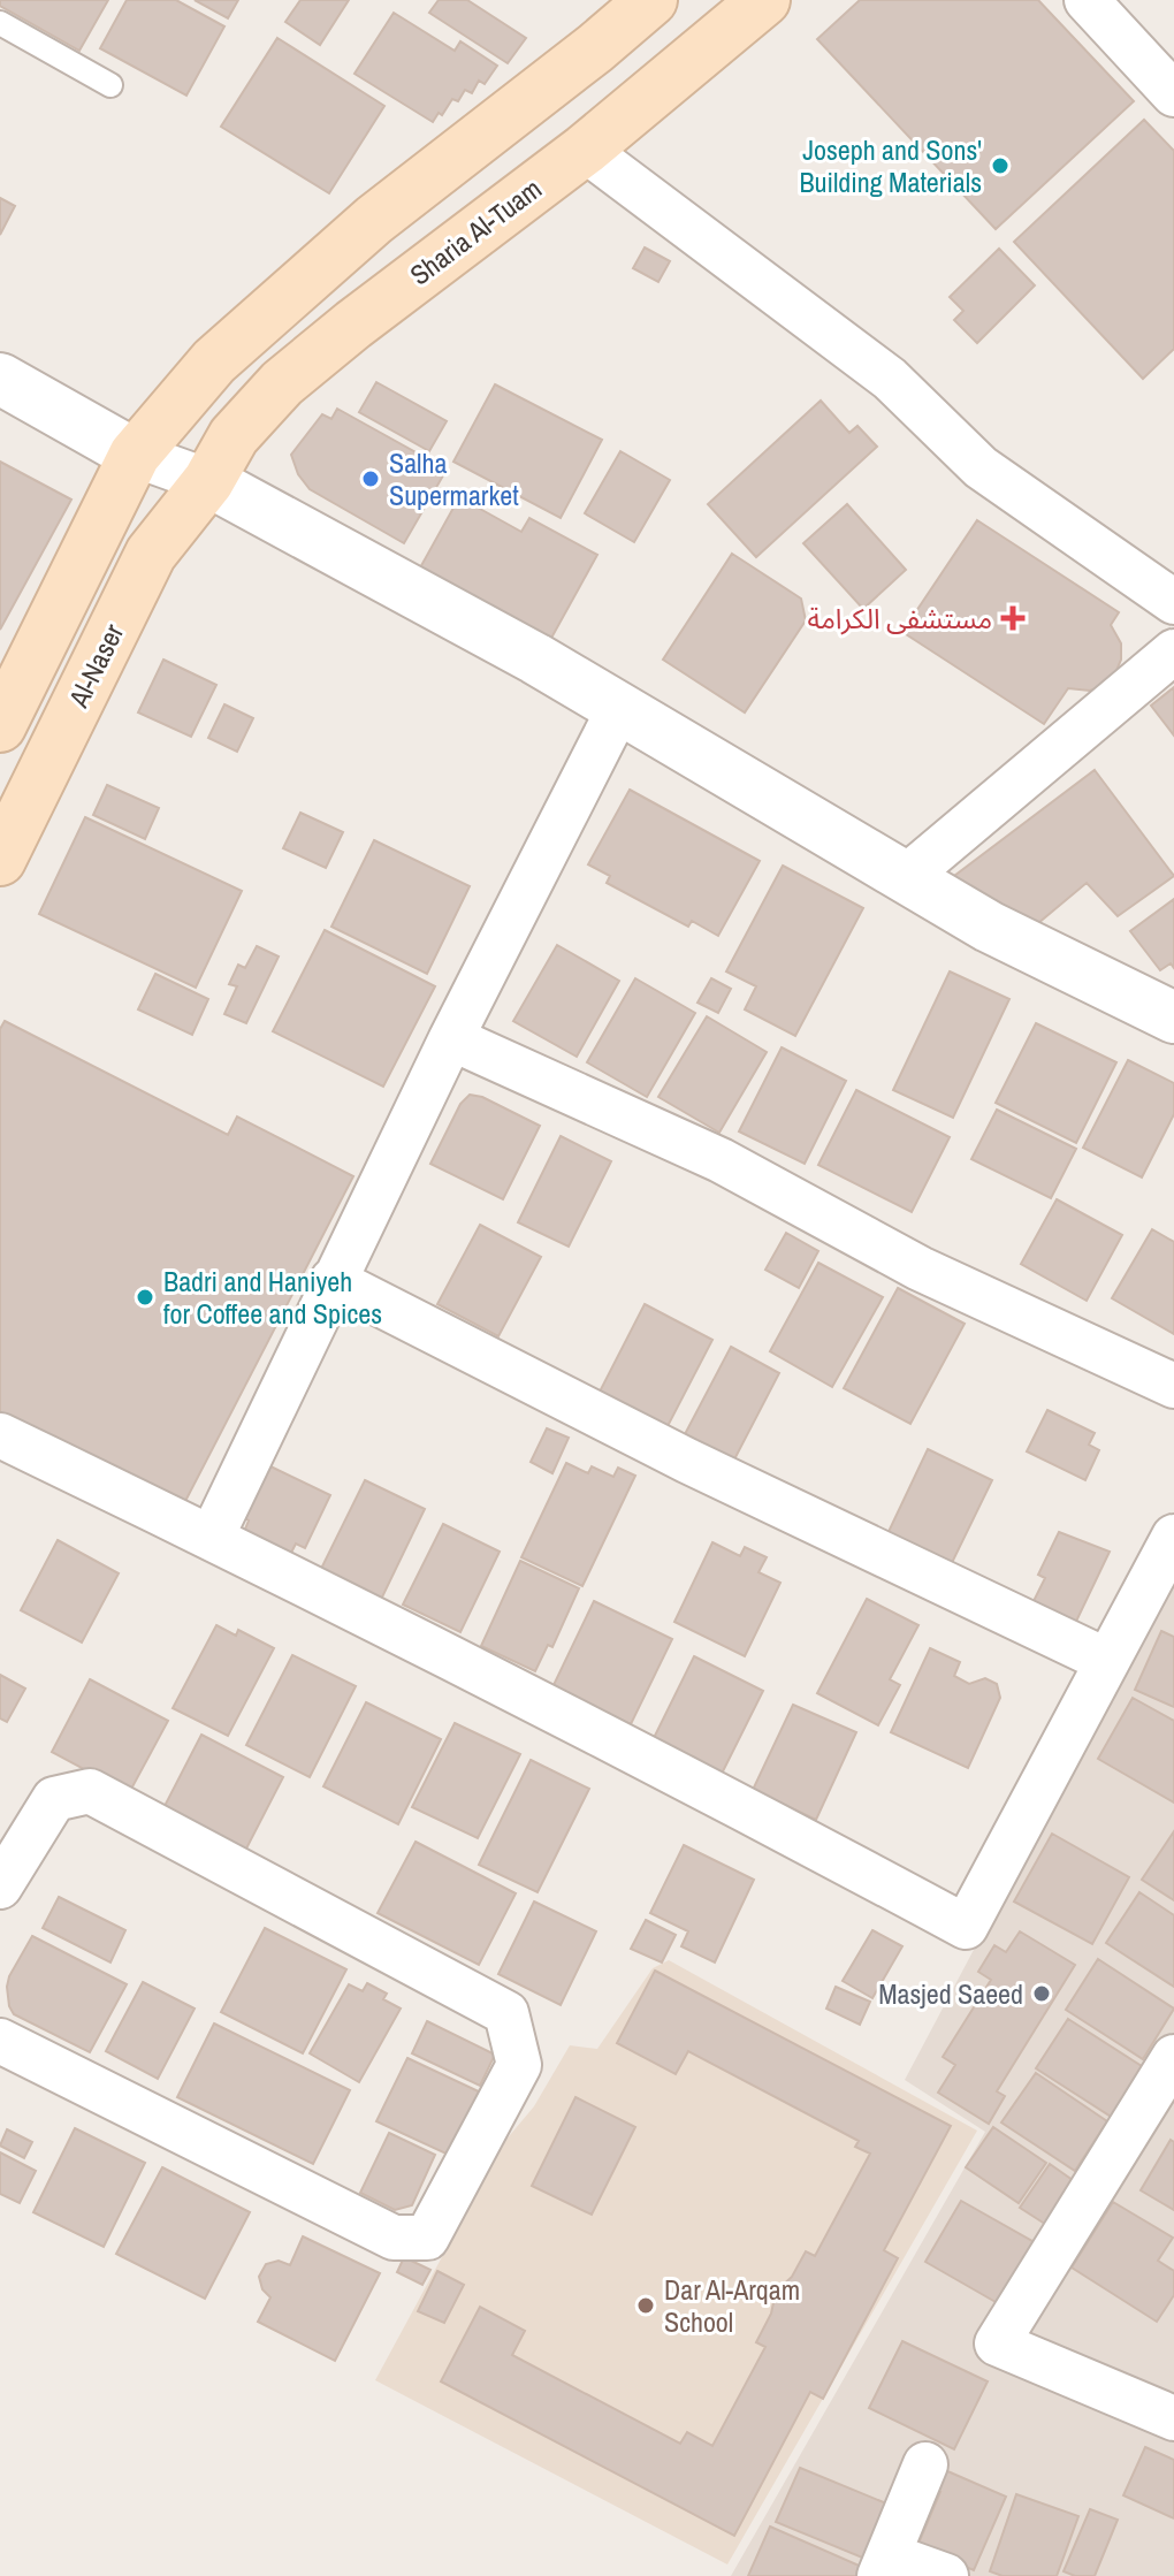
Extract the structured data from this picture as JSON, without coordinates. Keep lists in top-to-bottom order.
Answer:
{
  "streets": {
    "main road": ["Sharia Al-Tuam", "Al-Naser"]
  },
  "crossings": [
    ["Sharia Al-Tuam", "Al-Naser"]
  ],
  "places": {
    "other": [
      "Joseph and Sons' Building Materials",
      "Salha Supermarket",
      "Badri and Haniyeh for Coffee and Spices",
      "Masjed Saeed",
      "Dar Al-Arqam School"
    ],
    "health": ["مستشفى الكرامة"]
  }
}
